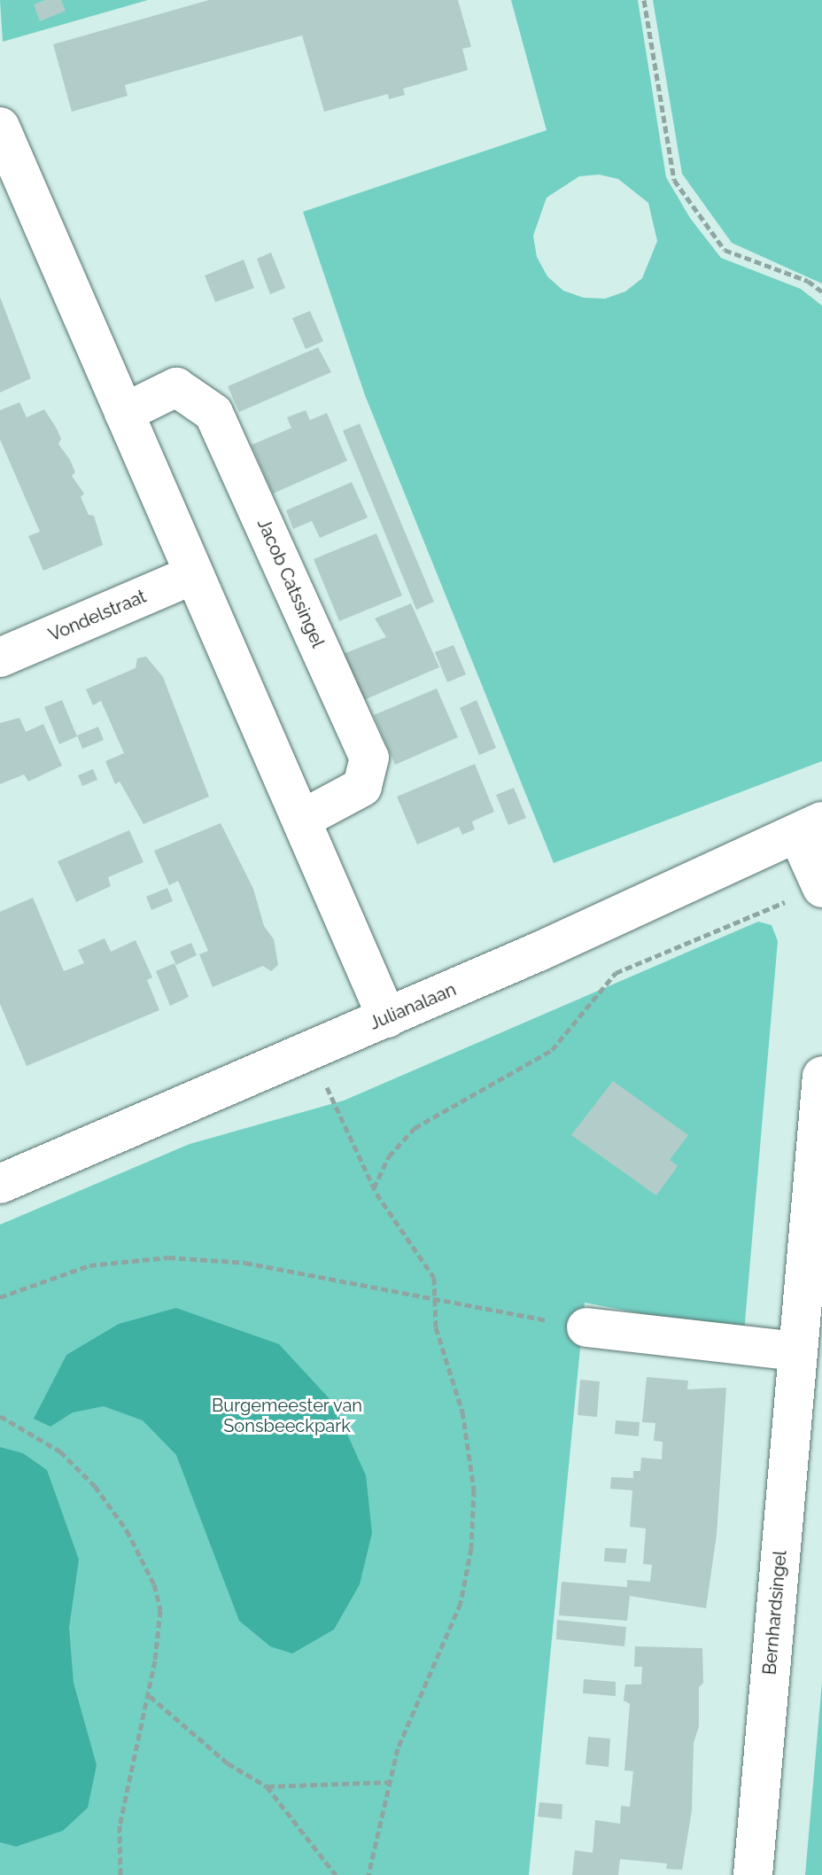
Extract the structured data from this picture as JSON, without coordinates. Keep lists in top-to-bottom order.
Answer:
{
  "streets": {
    "street": [
      "Jacob Catssingel",
      "Vondelstraat",
      "Julianalaan",
      "Bernhardsingel"
    ]
  },
  "parks": ["Burgemeester van Sonsbeeckpark"]
}
